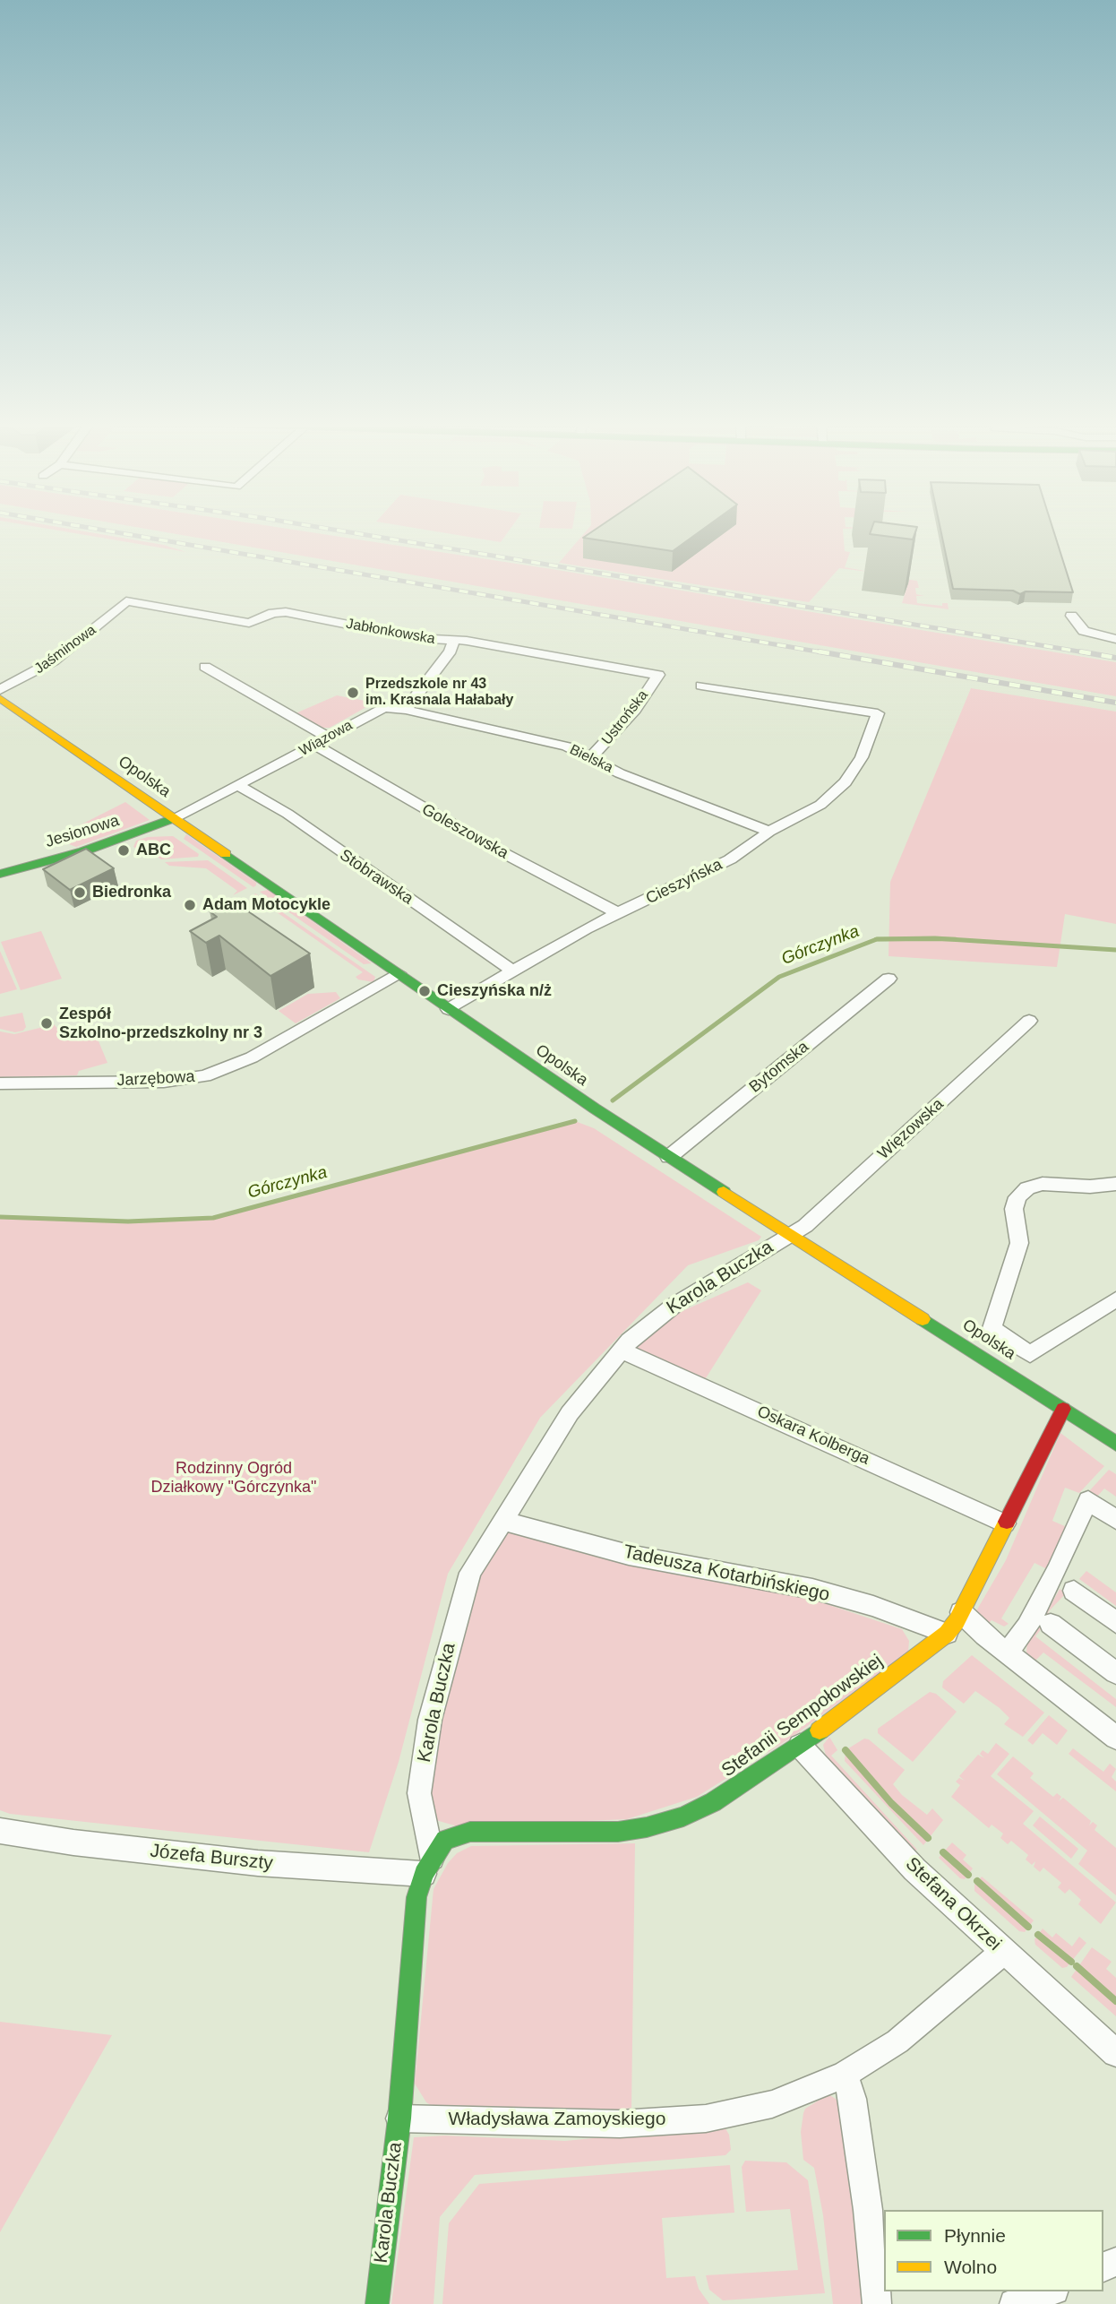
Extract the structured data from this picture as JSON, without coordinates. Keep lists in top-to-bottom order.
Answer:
{
  "streets": {
    "street": [
      "Jabłonkowska",
      "Jaśminowa",
      "Ustrońska",
      "Wiązowa",
      "Bielska",
      "Opolska",
      "Jesionowa",
      "Goleszowska",
      "Stobrawska",
      "Cieszyńska",
      "Bytomska",
      "Jarzębowa",
      "Więzowska",
      "Karola Buczka",
      "Oskara Kolberga",
      "Tadeusza Kotarbińskiego",
      "Stefanii Sempołowskiej",
      "Józefa Burszty",
      "Stefana Okrzei",
      "Władysława Zamoyskiego"
    ]
  },
  "crossings": [
    ["Jabłonkowska", "Jaśminowa"],
    ["Jabłonkowska", "Ustrońska"],
    ["Ustrońska", "Bielska"],
    ["Wiązowa", "Bielska"],
    ["Wiązowa", "Opolska"],
    ["Wiązowa", "Jesionowa"],
    ["Wiązowa", "Goleszowska"],
    ["Wiązowa", "Stobrawska"],
    ["Bielska", "Cieszyńska"],
    ["Opolska", "Jesionowa"],
    ["Opolska", "Cieszyńska"],
    ["Opolska", "Bytomska"],
    ["Opolska", "Jarzębowa"],
    ["Opolska", "Więzowska"],
    ["Opolska", "Karola Buczka"],
    ["Opolska", "Stefanii Sempołowskiej"],
    ["Goleszowska", "Cieszyńska"],
    ["Stobrawska", "Cieszyńska"],
    ["Więzowska", "Karola Buczka"],
    ["Karola Buczka", "Oskara Kolberga"],
    ["Karola Buczka", "Tadeusza Kotarbińskiego"],
    ["Karola Buczka", "Stefanii Sempołowskiej"],
    ["Karola Buczka", "Józefa Burszty"],
    ["Karola Buczka", "Władysława Zamoyskiego"],
    ["Oskara Kolberga", "Stefanii Sempołowskiej"],
    ["Tadeusza Kotarbińskiego", "Stefanii Sempołowskiej"],
    ["Stefanii Sempołowskiej", "Józefa Burszty"],
    ["Stefanii Sempołowskiej", "Stefana Okrzei"],
    ["Stefana Okrzei", "Władysława Zamoyskiego"]
  ],
  "water": ["Górczynka"],
  "parks": ["Rodzinny Ogród Działkowy \"Górczynka\""],
  "places": [
    "Przedszkole nr 43 im. Krasnala Hałabały",
    "ABC",
    "Biedronka",
    "Adam Motocykle",
    "Cieszyńska n/ż",
    "Zespół Szkolno-przedszkolny nr 3"
  ],
  "legend": ["Płynnie", "Wolno"]
}
